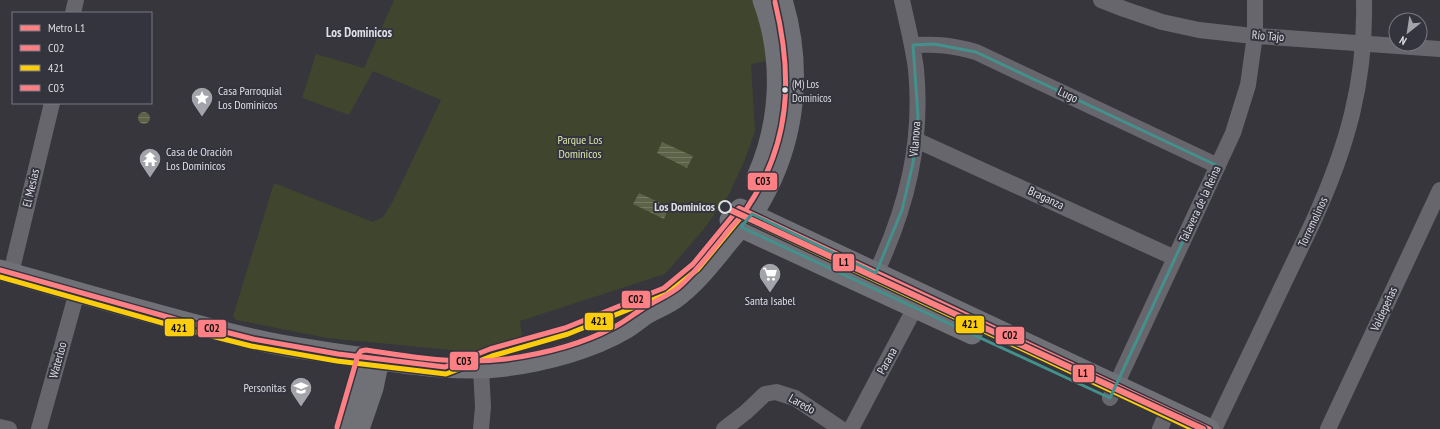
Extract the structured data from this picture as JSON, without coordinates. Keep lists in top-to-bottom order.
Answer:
{
  "streets": {
    "street": [
      "Río Tajo",
      "Lugo",
      "Vilanova",
      "El Mesías",
      "Braganza",
      "Talavera de la Reina",
      "Torremolinos",
      "Valdepeñas",
      "Waterloo",
      "Parana",
      "Laredo"
    ]
  },
  "crossings": [
    ["Río Tajo", "Talavera de la Reina"],
    ["Río Tajo", "Torremolinos"],
    ["Lugo", "Vilanova"],
    ["Lugo", "Talavera de la Reina"],
    ["Vilanova", "Braganza"],
    ["Braganza", "Talavera de la Reina"]
  ],
  "districts": ["Los Dominicos"],
  "parks": ["Parque Los Dominicos"],
  "places": {
    "other": ["(M) Los Dominicos", "Los Dominicos"],
    "place": ["Casa Parroquial Los Dominicos"],
    "temple": ["Casa de Oración Los Dominicos"],
    "supermarket": ["Santa Isabel"],
    "school or university": ["Personitas"]
  },
  "lines": [
    "transit line C03",
    "metro line L1",
    "transit line C02",
    "transit line 421"
  ],
  "legend": [
    "Metro L1",
    "C02",
    "421",
    "C03"
  ],
  "north": "bottom left"
}
